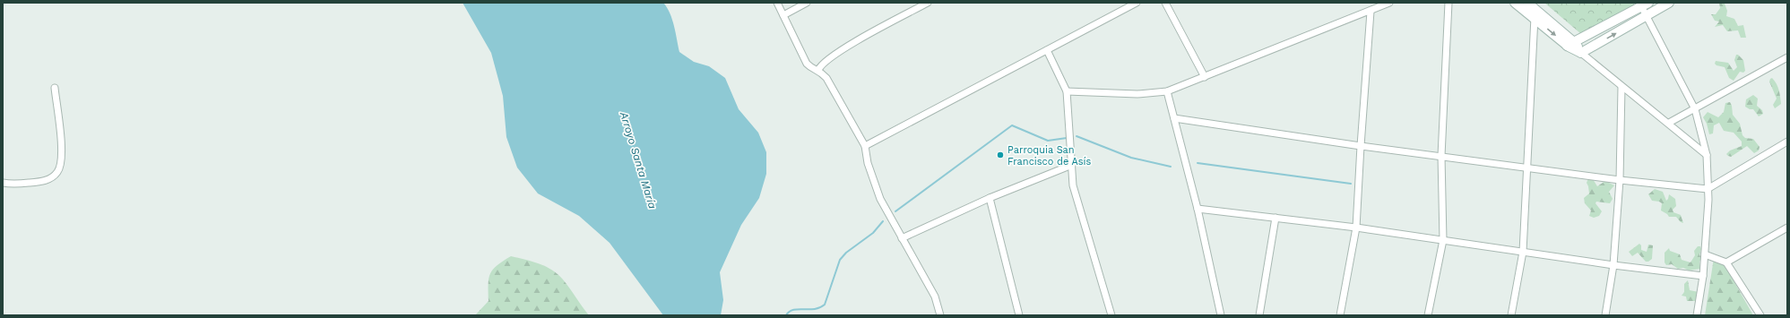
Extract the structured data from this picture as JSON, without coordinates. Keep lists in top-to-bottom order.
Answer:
{
  "water": ["Arroyo Santa María"],
  "places": ["Parroquia San Francisco de Asís"]
}
